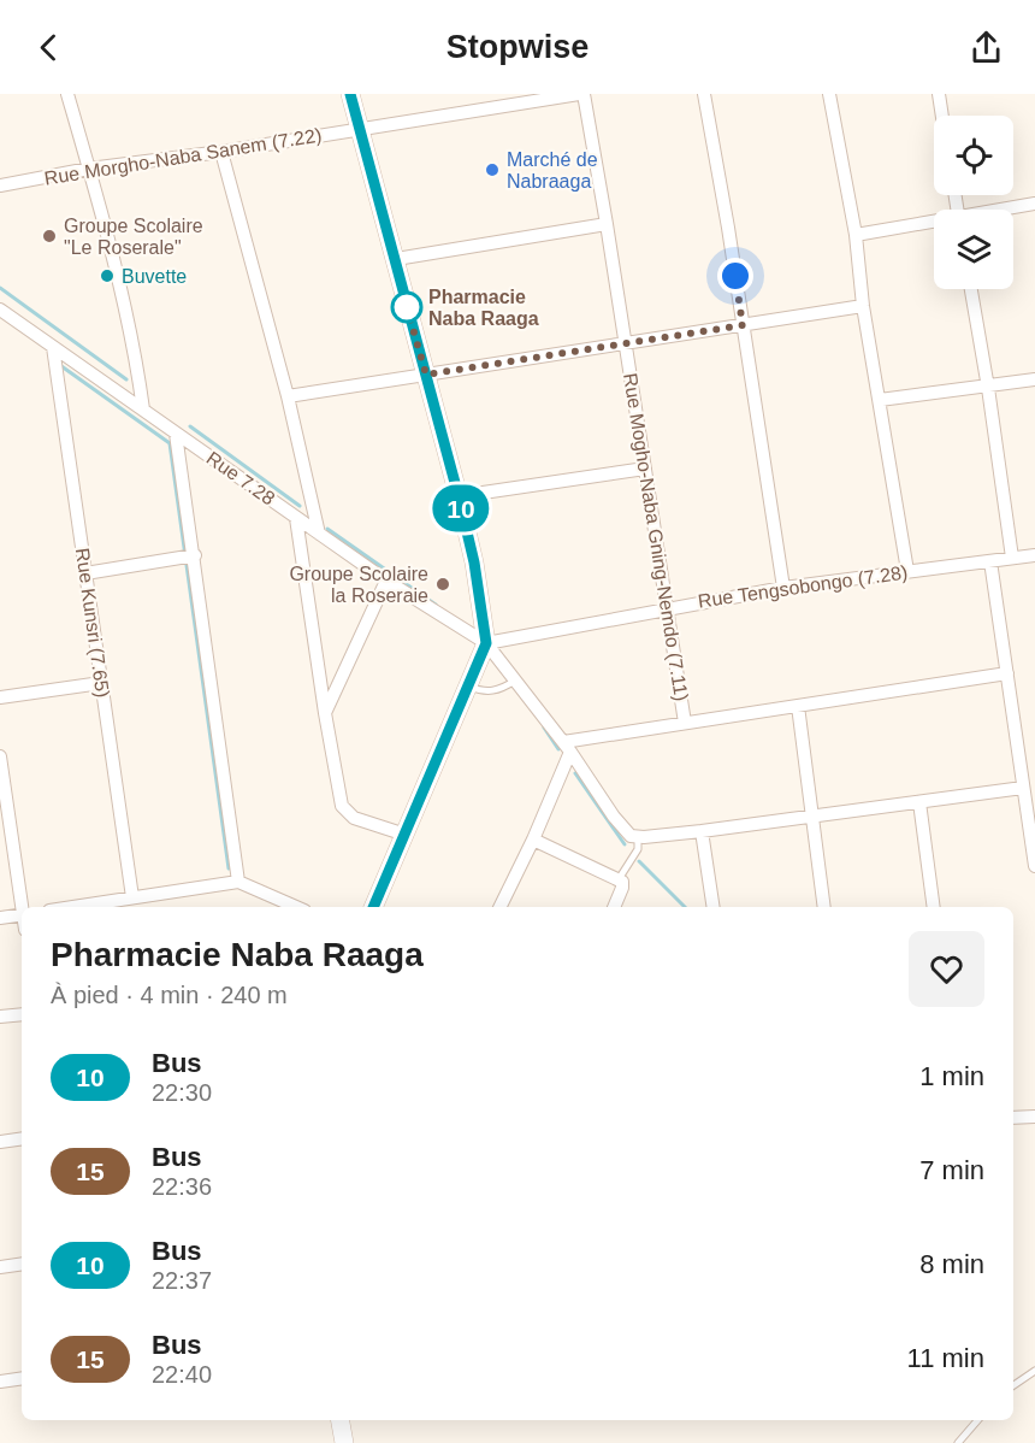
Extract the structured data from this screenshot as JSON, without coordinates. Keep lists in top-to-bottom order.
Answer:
{
  "streets": {
    "street": [
      "Rue Morgho-Naba Sanem (7.22)",
      "Rue 7.28",
      "Rue Mogho-Naba Gning-Nemdo (7.11)",
      "Rue Tengsobongo (7.28)",
      "Rue Kunsri (7.65)"
    ]
  },
  "crossings": [
    ["Rue Morgho-Naba Sanem (7.22)", "Rue Mogho-Naba Gning-Nemdo (7.11)"],
    ["Rue 7.28", "Rue Tengsobongo (7.28)"],
    ["Rue 7.28", "Rue Kunsri (7.65)"],
    ["Rue Mogho-Naba Gning-Nemdo (7.11)", "Rue Tengsobongo (7.28)"]
  ],
  "places": [
    "Marché de Nabraaga",
    "Groupe Scolaire \"Le Roserale\"",
    "Buvette",
    "Pharmacie Naba Raaga",
    "Groupe Scolaire la Roseraie"
  ],
  "lines": ["bus line 10"],
  "page": {
    "header": "Stopwise",
    "on_map": "10",
    "heading": ["Pharmacie Naba Raaga", "À pied · 4 min · 240 m"],
    "list": [
      {
        "mark": "10",
        "name": "Bus",
        "note": "22:30",
        "value": "1 min"
      },
      {
        "mark": "15",
        "name": "Bus",
        "note": "22:36",
        "value": "7 min"
      },
      {
        "mark": "10",
        "name": "Bus",
        "note": "22:37",
        "value": "8 min"
      },
      {
        "mark": "15",
        "name": "Bus",
        "note": "22:40",
        "value": "11 min"
      }
    ]
  }
}
